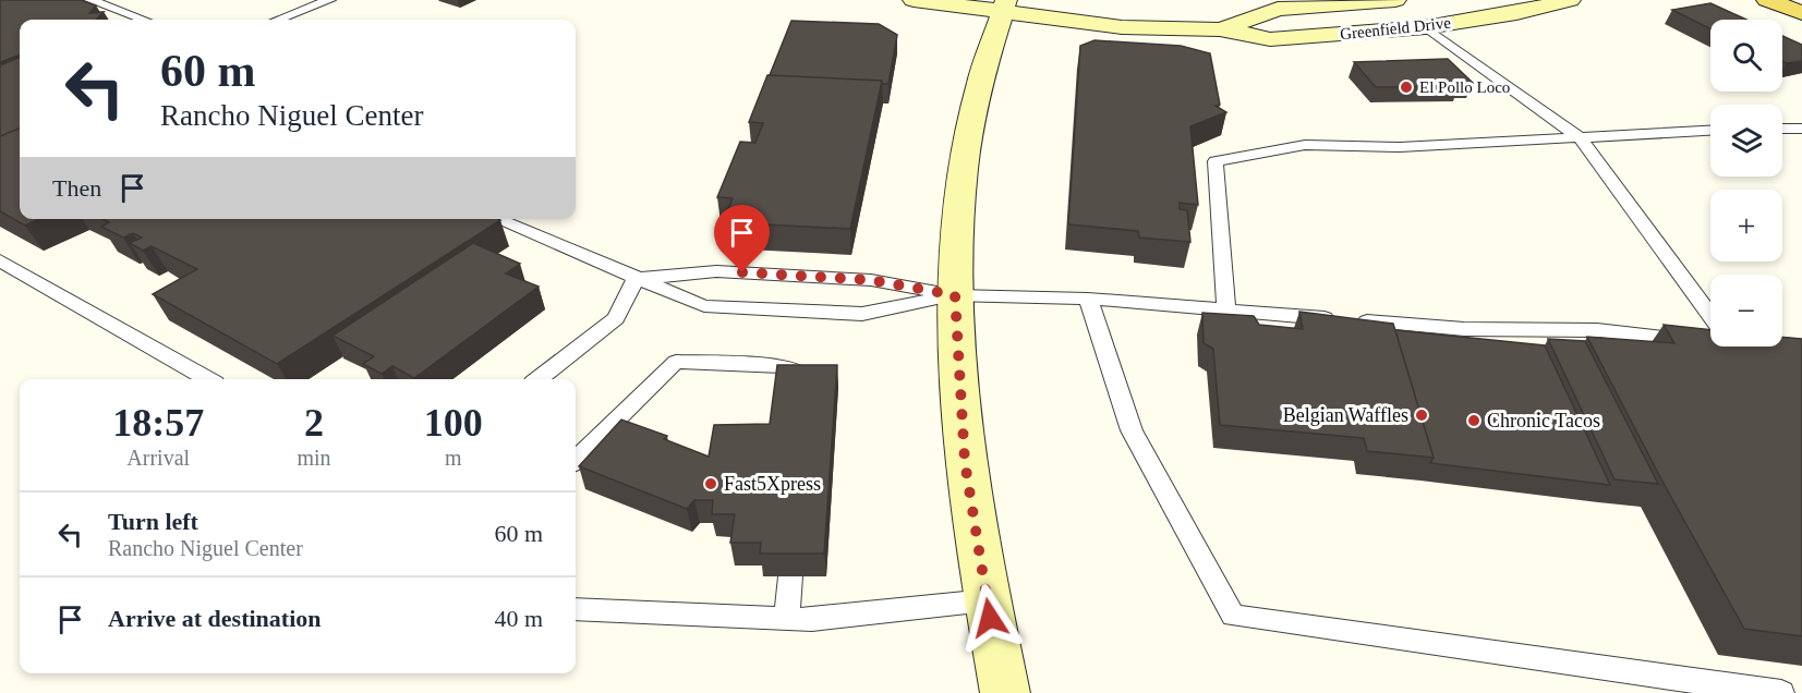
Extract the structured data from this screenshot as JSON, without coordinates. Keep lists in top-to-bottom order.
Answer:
{
  "streets": {
    "main road": ["Greenfield Drive"]
  },
  "places": [
    "El Pollo Loco",
    "Belgian Waffles",
    "Chronic Tacos",
    "Fast5Xpress"
  ],
  "page": {
    "map_buttons": ["+", "−"],
    "turn": ["60 m", "Rancho Niguel Center"],
    "then": "Then",
    "eta": [
      "18:57",
      "Arrival",
      "2",
      "min",
      "100",
      "m"
    ],
    "list": [
      {
        "name": "Turn left",
        "note": "Rancho Niguel Center",
        "value": "60 m"
      },
      {
        "name": "Arrive at destination",
        "value": "40 m"
      }
    ]
  }
}
